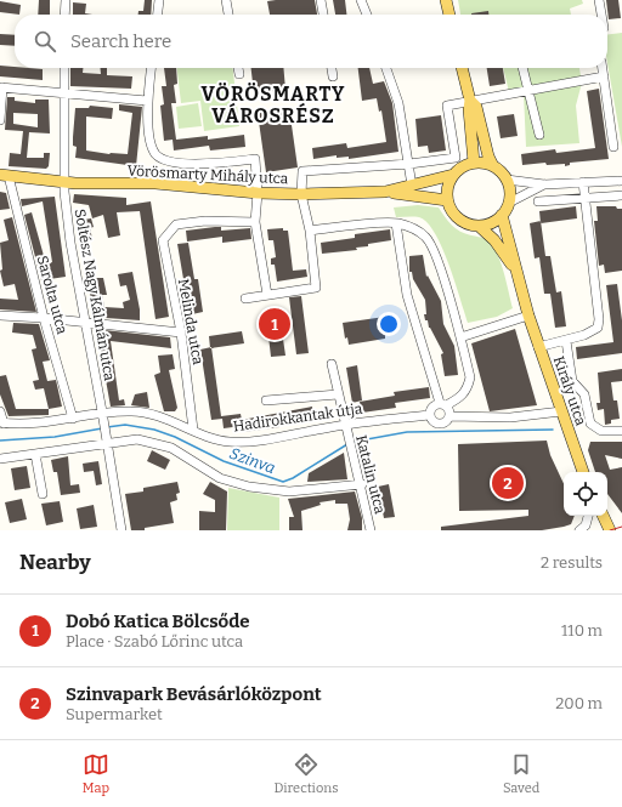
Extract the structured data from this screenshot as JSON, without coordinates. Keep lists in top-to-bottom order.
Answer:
{
  "streets": {
    "main road": ["Vörösmarty Mihály utca", "Király utca"],
    "street": [
      "Sarolta utca",
      "Soltész Nagy Kálmán utca",
      "Melinda utca",
      "Hadirokkantak útja",
      "Katalin utca"
    ]
  },
  "crossings": [
    ["Vörösmarty Mihály utca", "Sarolta utca"],
    ["Vörösmarty Mihály utca", "Soltész Nagy Kálmán utca"],
    ["Vörösmarty Mihály utca", "Király utca"],
    ["Sarolta utca", "Hadirokkantak útja"],
    ["Soltész Nagy Kálmán utca", "Hadirokkantak útja"],
    ["Melinda utca", "Hadirokkantak útja"],
    ["Hadirokkantak útja", "Katalin utca"]
  ],
  "districts": ["VÖRÖSMARTY VÁROSRÉSZ"],
  "water": ["Szinva"],
  "page": {
    "search": "Search here",
    "pins": ["1", "2"],
    "heading": ["Nearby", "2 results"],
    "list": [
      {
        "mark": "1",
        "name": "Dobó Katica Bölcsőde",
        "note": "Place · Szabó Lőrinc utca",
        "value": "110 m"
      },
      {
        "mark": "2",
        "name": "Szinvapark Bevásárlóközpont",
        "note": "Supermarket",
        "value": "200 m"
      }
    ],
    "nav": ["Map", "Directions", "Saved"]
  }
}
